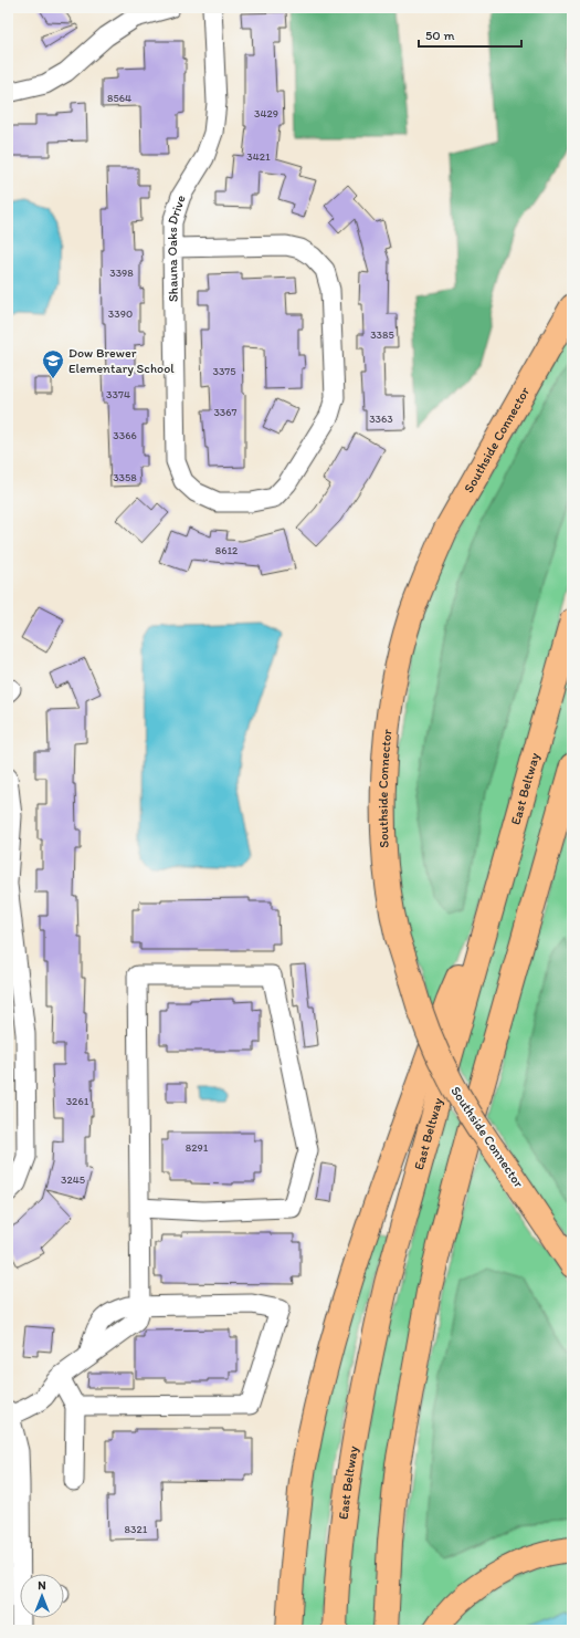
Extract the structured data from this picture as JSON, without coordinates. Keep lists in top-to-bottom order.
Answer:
{
  "streets": {
    "highway": ["Southside Connector", "East Beltway"],
    "street": ["Shauna Oaks Drive"]
  },
  "places": {
    "school or university": ["Dow Brewer Elementary School"]
  },
  "house_numbers": [
    "8564",
    "3429",
    "3421",
    "3398",
    "3390",
    "3385",
    "3375",
    "3374",
    "3367",
    "3363",
    "3366",
    "3358",
    "8612",
    "3261",
    "8291",
    "3245",
    "8321"
  ],
  "scale_bar": "50 m",
  "north": "top"
}
